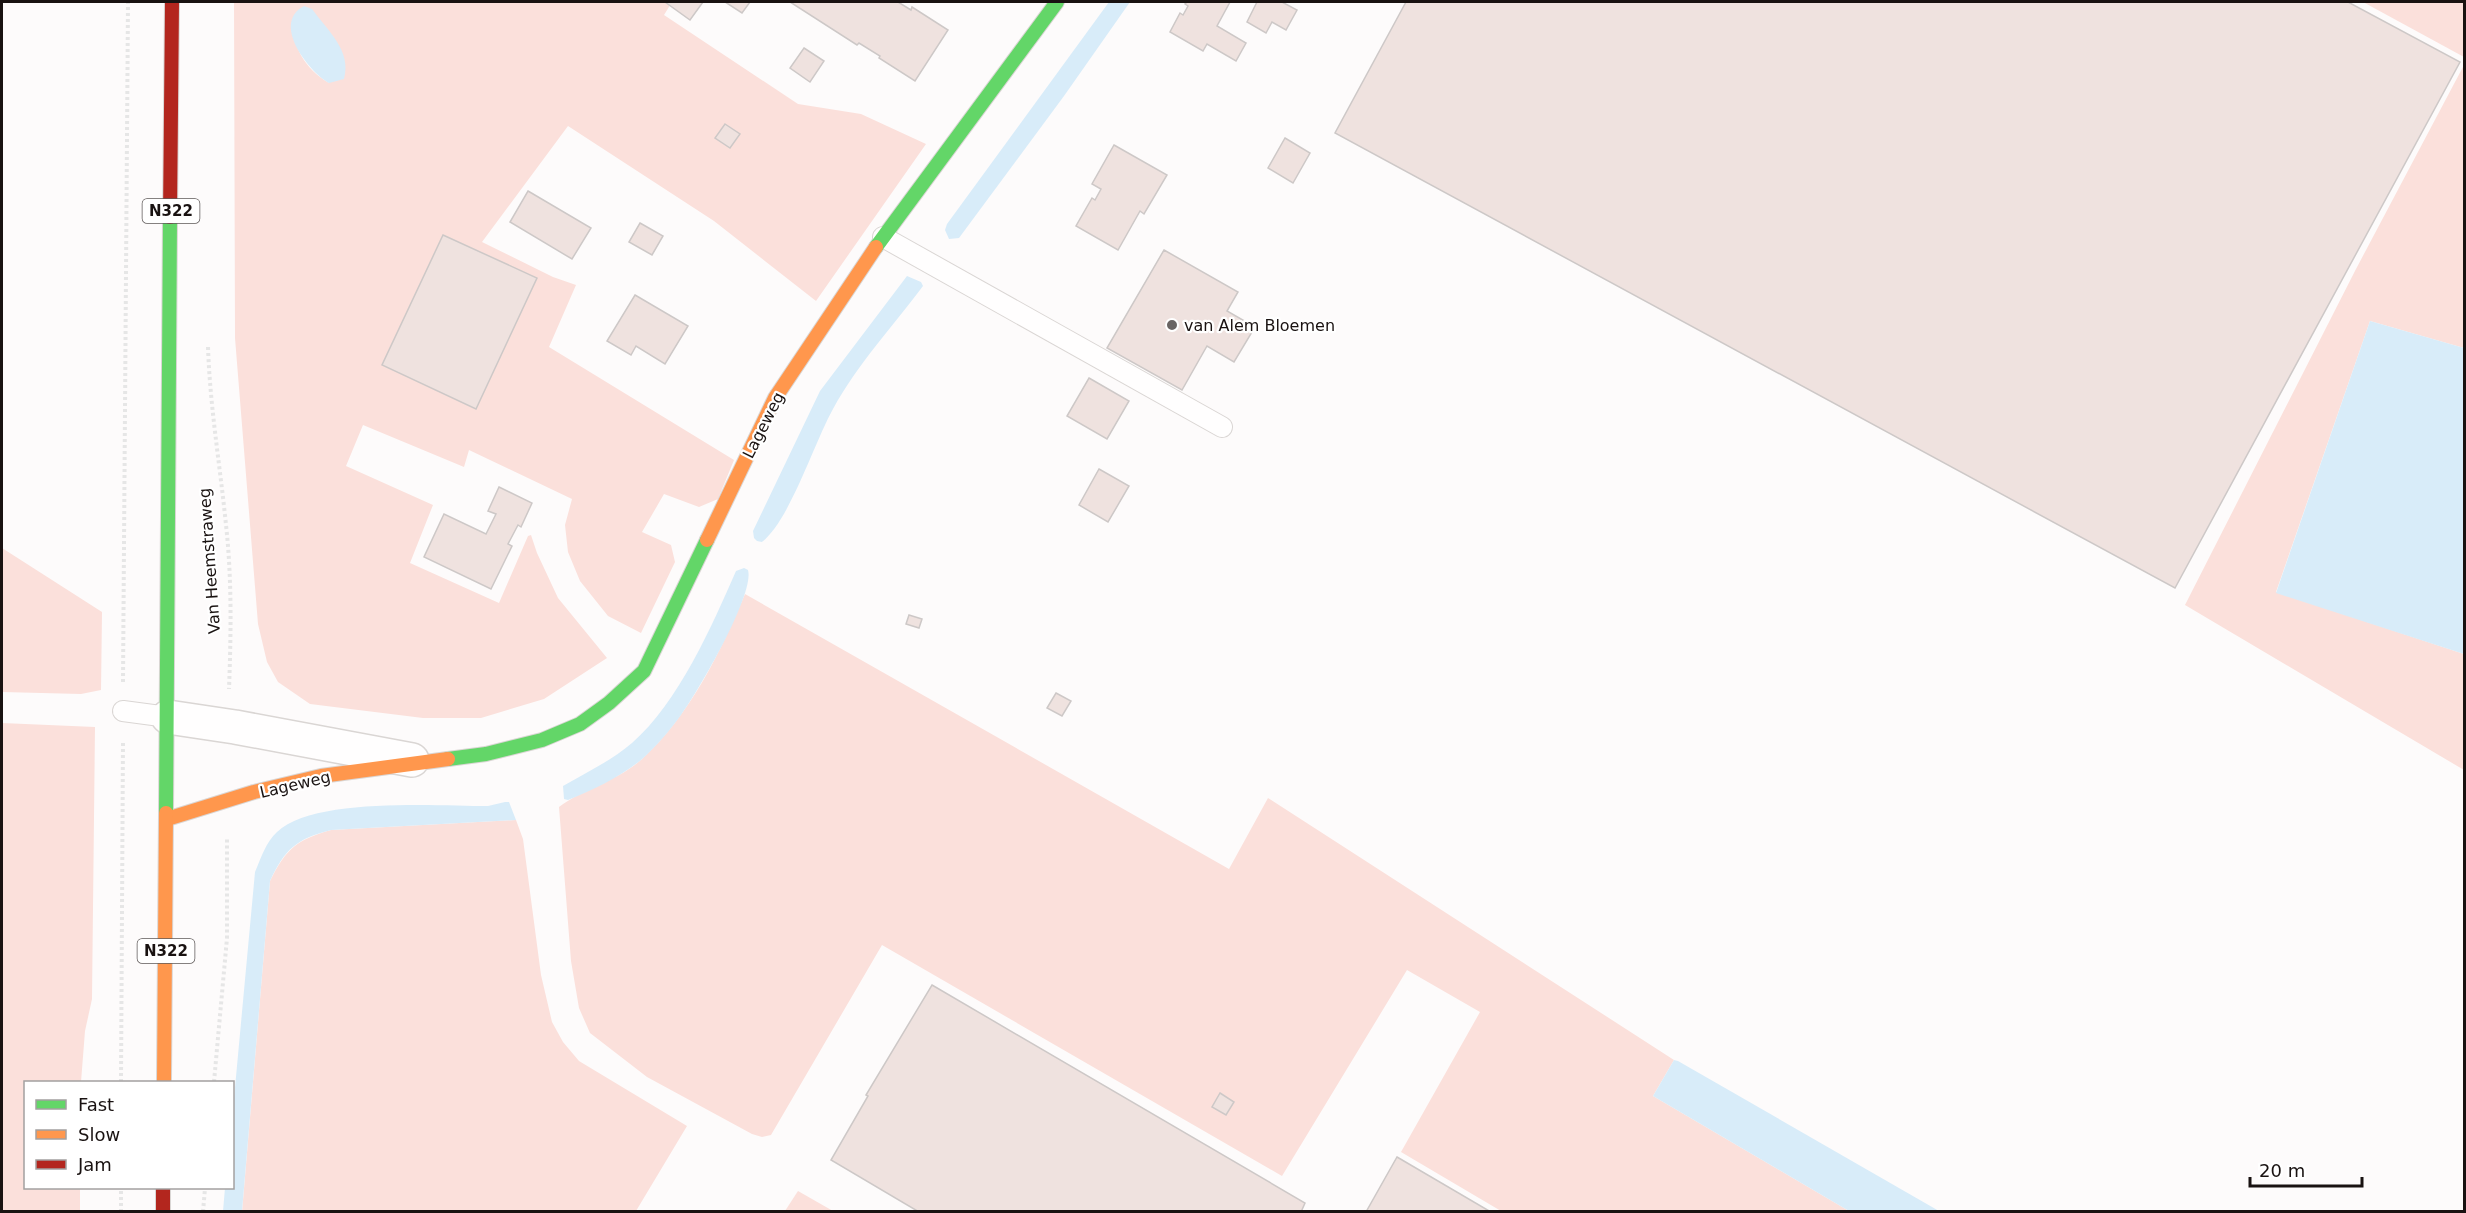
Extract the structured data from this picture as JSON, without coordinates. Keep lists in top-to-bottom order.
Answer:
{
  "streets": {
    "street": ["N322", "Lageweg"],
    "path": ["Van Heemstraweg"]
  },
  "crossings": [
    ["N322", "Lageweg"],
    ["Lageweg", "Van Heemstraweg"]
  ],
  "places": ["van Alem Bloemen"],
  "legend": ["Fast", "Slow", "Jam"],
  "scale_bar": "20 m"
}
